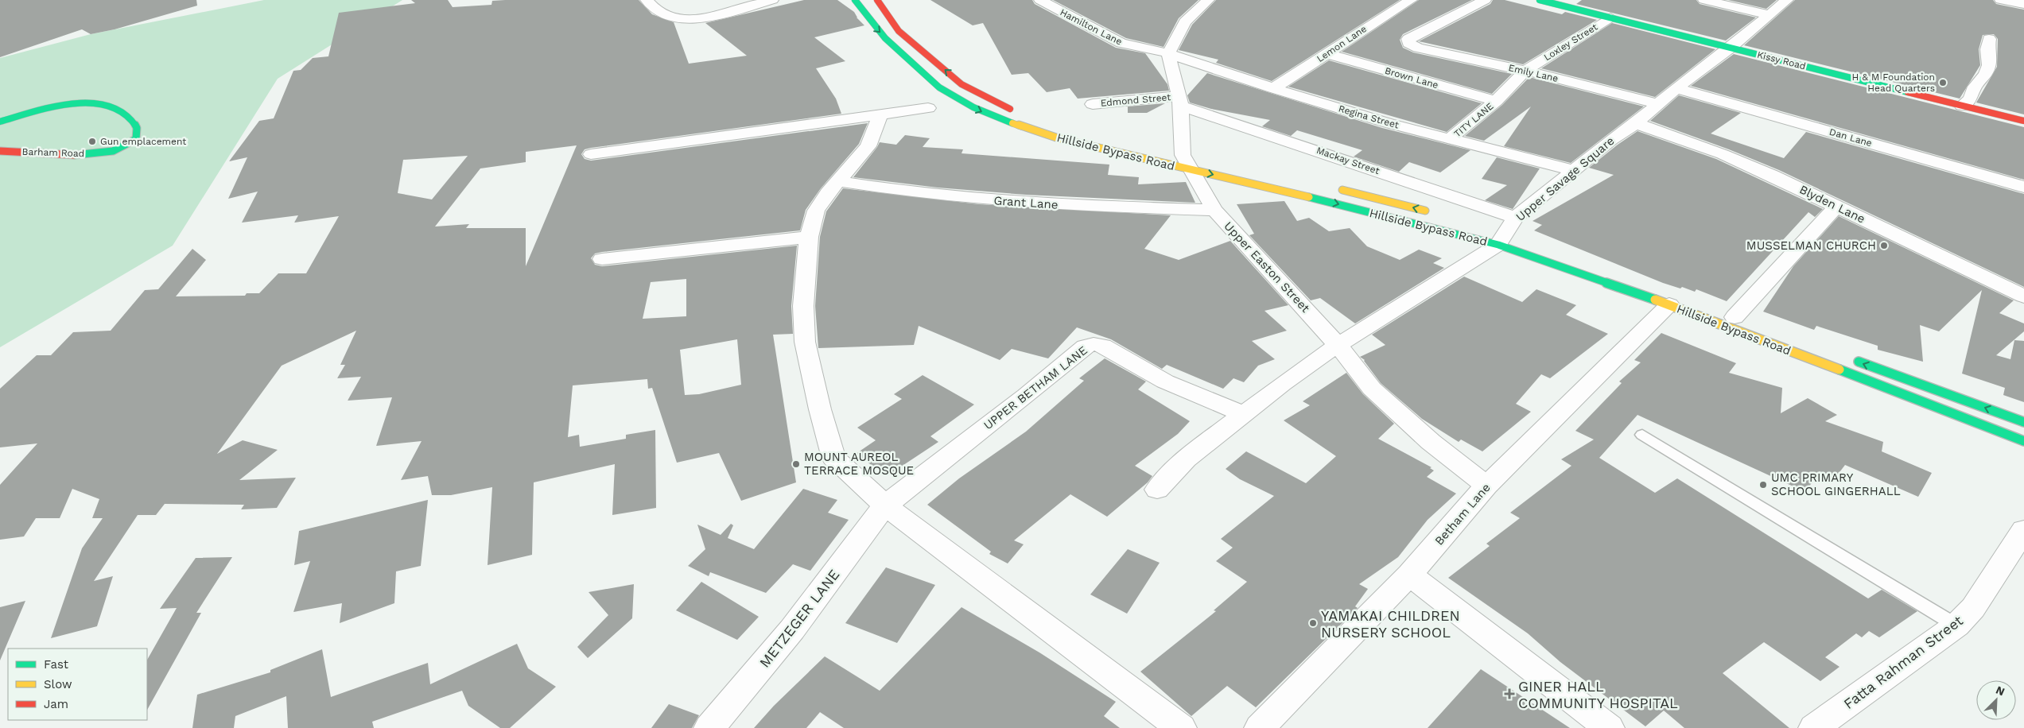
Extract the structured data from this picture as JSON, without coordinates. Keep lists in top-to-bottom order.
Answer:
{
  "streets": {
    "street": [
      "Hamilton Lane",
      "Loxley Street",
      "Lemon Lane",
      "Kissy Road",
      "Emily Lane",
      "Brown Lane",
      "Edmond Street",
      "Regina Street",
      "TITY LANE",
      "Dan Lane",
      "Hillside Bypass Road",
      "Barham Road",
      "Mackay Street",
      "Upper Savage Square",
      "Grant Lane",
      "Blyden Lane",
      "Upper Easton Street",
      "UPPER BETHAM LANE",
      "Betham Lane",
      "METZEGER LANE",
      "Fatta Rahman Street"
    ]
  },
  "crossings": [
    ["Hamilton Lane", "Regina Street"],
    ["Hamilton Lane", "Upper Easton Street"],
    ["Loxley Street", "Kissy Road"],
    ["Loxley Street", "Emily Lane"],
    ["Loxley Street", "Brown Lane"],
    ["Loxley Street", "TITY LANE"],
    ["Lemon Lane", "Brown Lane"],
    ["Lemon Lane", "Regina Street"],
    ["Kissy Road", "Upper Savage Square"],
    ["Emily Lane", "Upper Savage Square"],
    ["Brown Lane", "TITY LANE"],
    ["Edmond Street", "Mackay Street"],
    ["Edmond Street", "Upper Easton Street"],
    ["Regina Street", "TITY LANE"],
    ["Regina Street", "Upper Savage Square"],
    ["Regina Street", "Upper Easton Street"],
    ["Dan Lane", "Upper Savage Square"],
    ["Hillside Bypass Road", "Upper Savage Square"],
    ["Hillside Bypass Road", "Upper Easton Street"],
    ["Hillside Bypass Road", "Betham Lane"],
    ["Mackay Street", "Upper Savage Square"],
    ["Mackay Street", "Upper Easton Street"],
    ["Upper Savage Square", "Blyden Lane"],
    ["Upper Savage Square", "Upper Easton Street"],
    ["Upper Savage Square", "UPPER BETHAM LANE"],
    ["Grant Lane", "Upper Easton Street"],
    ["Upper Easton Street", "Betham Lane"],
    ["UPPER BETHAM LANE", "METZEGER LANE"]
  ],
  "places": {
    "other": [
      "H & M Foundation Head Quarters",
      "Gun emplacement",
      "MUSSELMAN CHURCH",
      "MOUNT AUREOL TERRACE MOSQUE",
      "UMC PRIMARY SCHOOL GINGERHALL",
      "YAMAKAI CHILDREN NURSERY SCHOOL"
    ],
    "health": ["GINER HALL COMMUNITY HOSPITAL"]
  },
  "legend": ["Fast", "Slow", "Jam"],
  "north": "top right"
}
